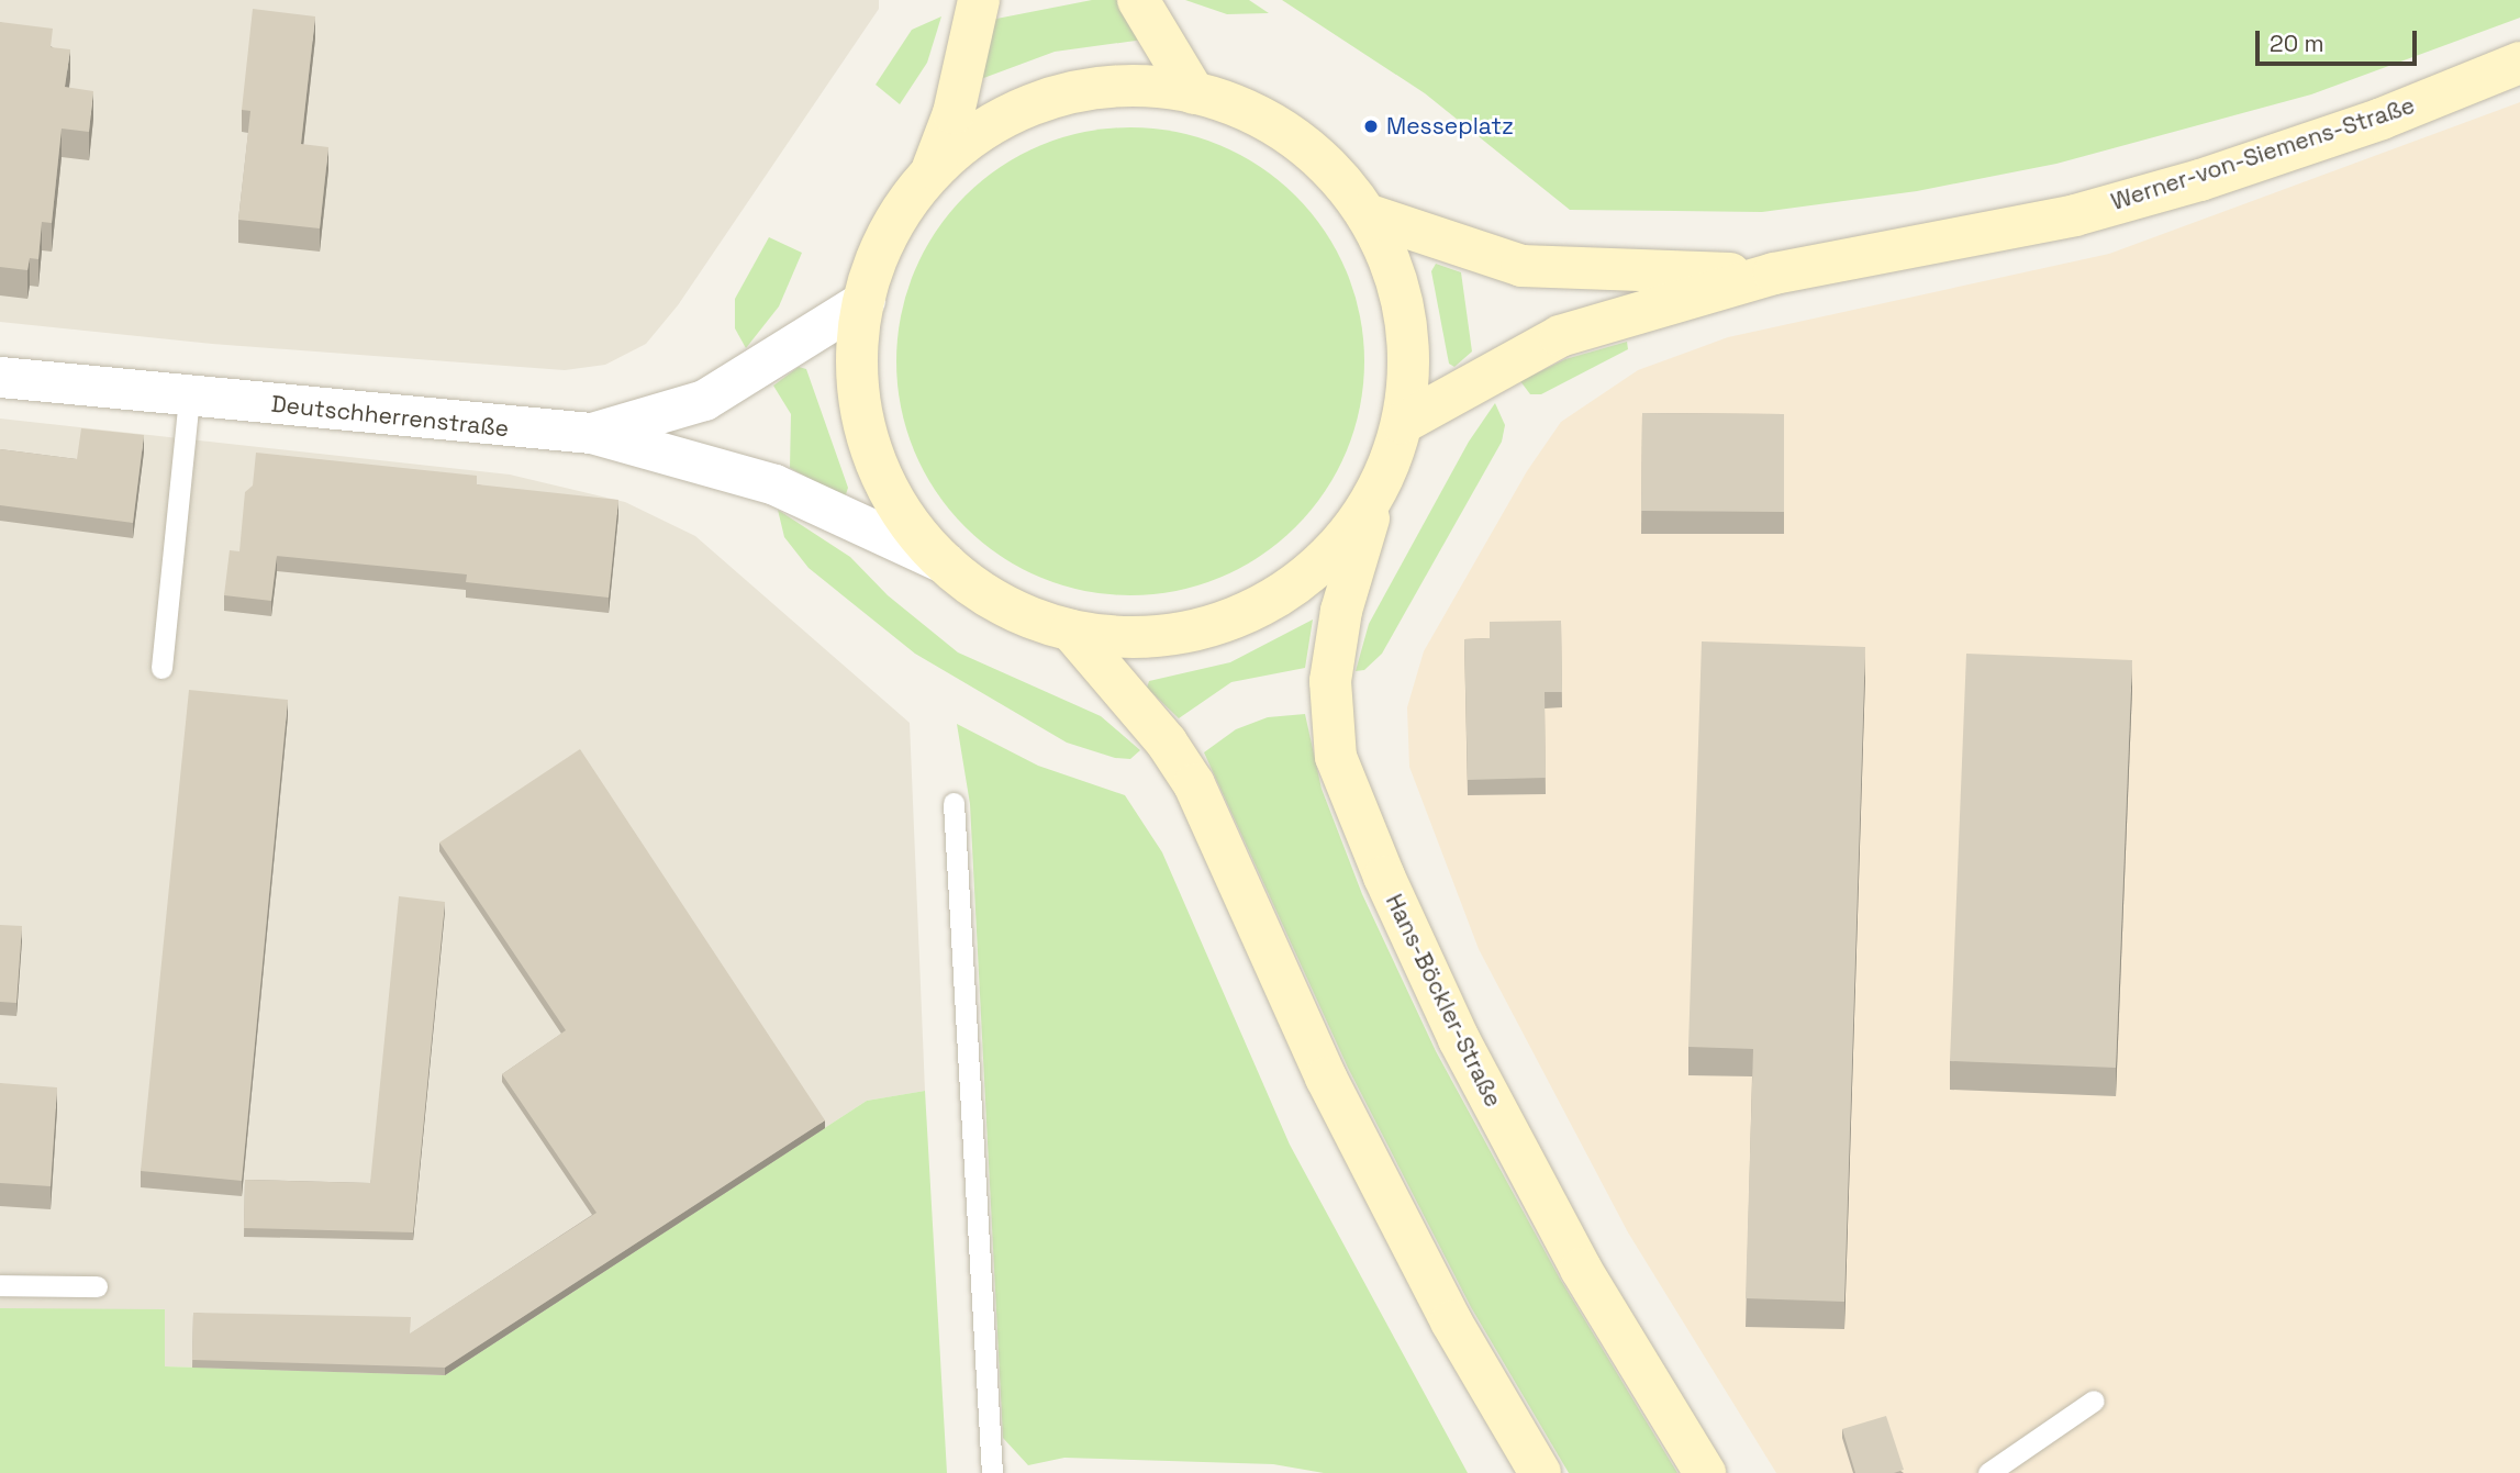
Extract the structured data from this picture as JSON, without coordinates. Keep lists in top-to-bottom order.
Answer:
{
  "streets": {
    "main road": ["Werner-von-Siemens-Straße", "Hans-Böckler-Straße"],
    "street": ["Deutschherrenstraße"]
  },
  "places": ["Messeplatz"],
  "scale_bar": "20 m"
}
